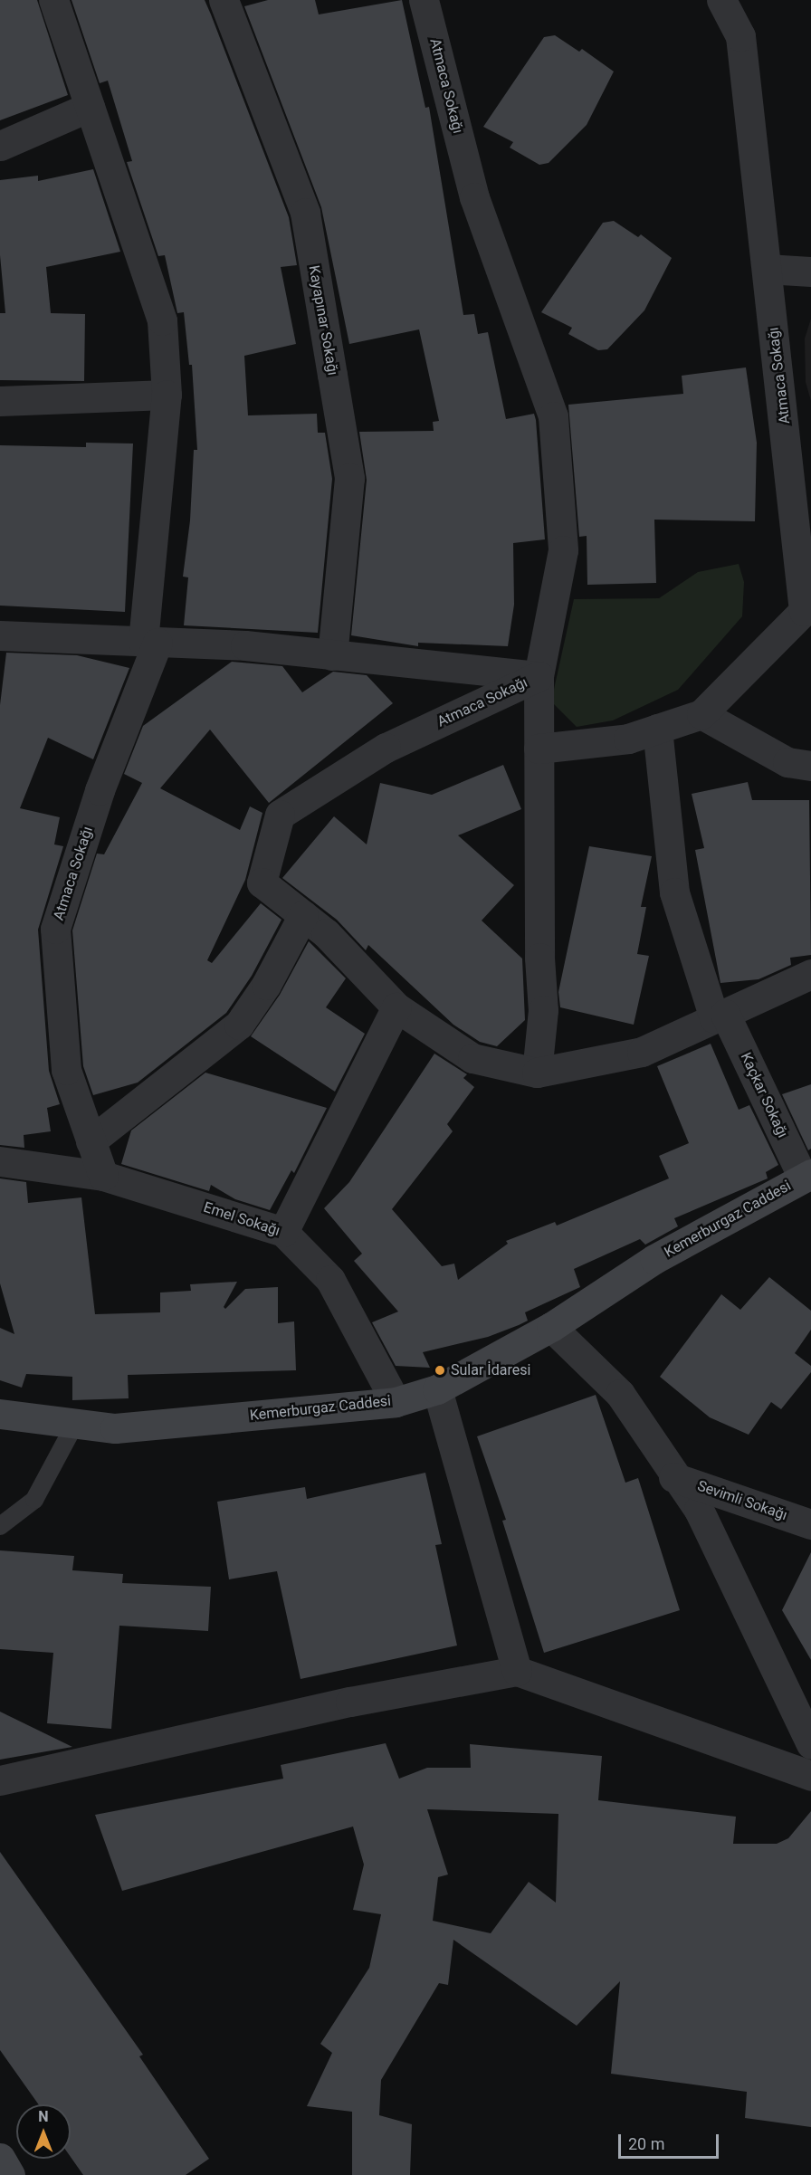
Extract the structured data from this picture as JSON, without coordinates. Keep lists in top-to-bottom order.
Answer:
{
  "streets": {
    "main road": ["Kemerburgaz Caddesi"],
    "street": [
      "Atmaca Sokağı",
      "Kayapınar Sokağı",
      "Kaçkar Sokağı",
      "Emel Sokağı",
      "Sevimli Sokağı"
    ]
  },
  "crossings": [
    ["Atmaca Sokağı", "Kaçkar Sokağı"],
    ["Atmaca Sokağı", "Emel Sokağı"],
    ["Kaçkar Sokağı", "Kemerburgaz Caddesi"],
    ["Emel Sokağı", "Kemerburgaz Caddesi"]
  ],
  "places": ["Sular İdaresi"],
  "scale_bar": "20 m",
  "north": "top"
}
